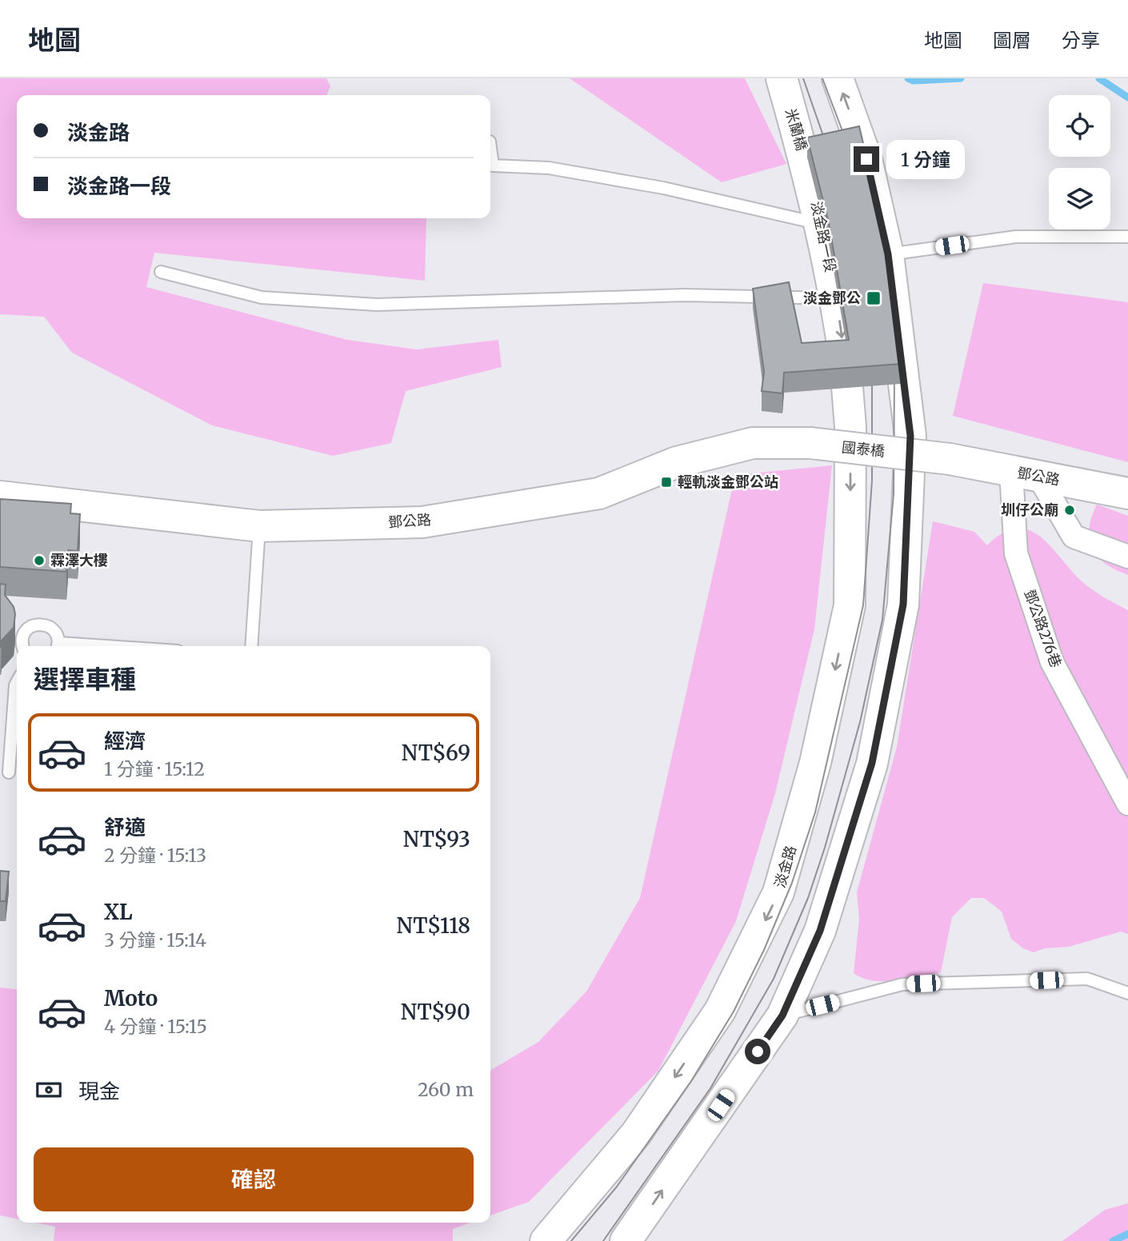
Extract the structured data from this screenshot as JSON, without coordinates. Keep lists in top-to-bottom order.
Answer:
{
  "streets": {
    "main road": [
      "米蘭橋",
      "淡金路一段",
      "國泰橋",
      "鄧公路",
      "淡金路"
    ],
    "street": ["鄧公路276巷"]
  },
  "crossings": [
    ["米蘭橋", "淡金路一段"],
    ["淡金路一段", "淡金路"],
    ["國泰橋", "鄧公路"],
    ["鄧公路", "鄧公路276巷"]
  ],
  "places": {
    "transit": ["淡金鄧公", "輕軌淡金鄧公站"],
    "other": ["圳仔公廟", "霖澤大樓"]
  },
  "page": {
    "header": "地圖",
    "nav": ["地圖", "圖層", "分享"],
    "banner": ["淡金路", "淡金路一段"],
    "bubble": "1 分鐘",
    "heading": "選擇車種",
    "list": [
      {
        "name": "經濟",
        "note": "1 分鐘 · 15:12",
        "value": "NT$69"
      },
      {
        "name": "舒適",
        "note": "2 分鐘 · 15:13",
        "value": "NT$93"
      },
      {
        "name": "XL",
        "note": "3 分鐘 · 15:14",
        "value": "NT$118"
      },
      {
        "name": "Moto",
        "note": "4 分鐘 · 15:15",
        "value": "NT$90"
      }
    ],
    "pay": ["現金", "260 m"],
    "buttons": "確認"
  }
}
